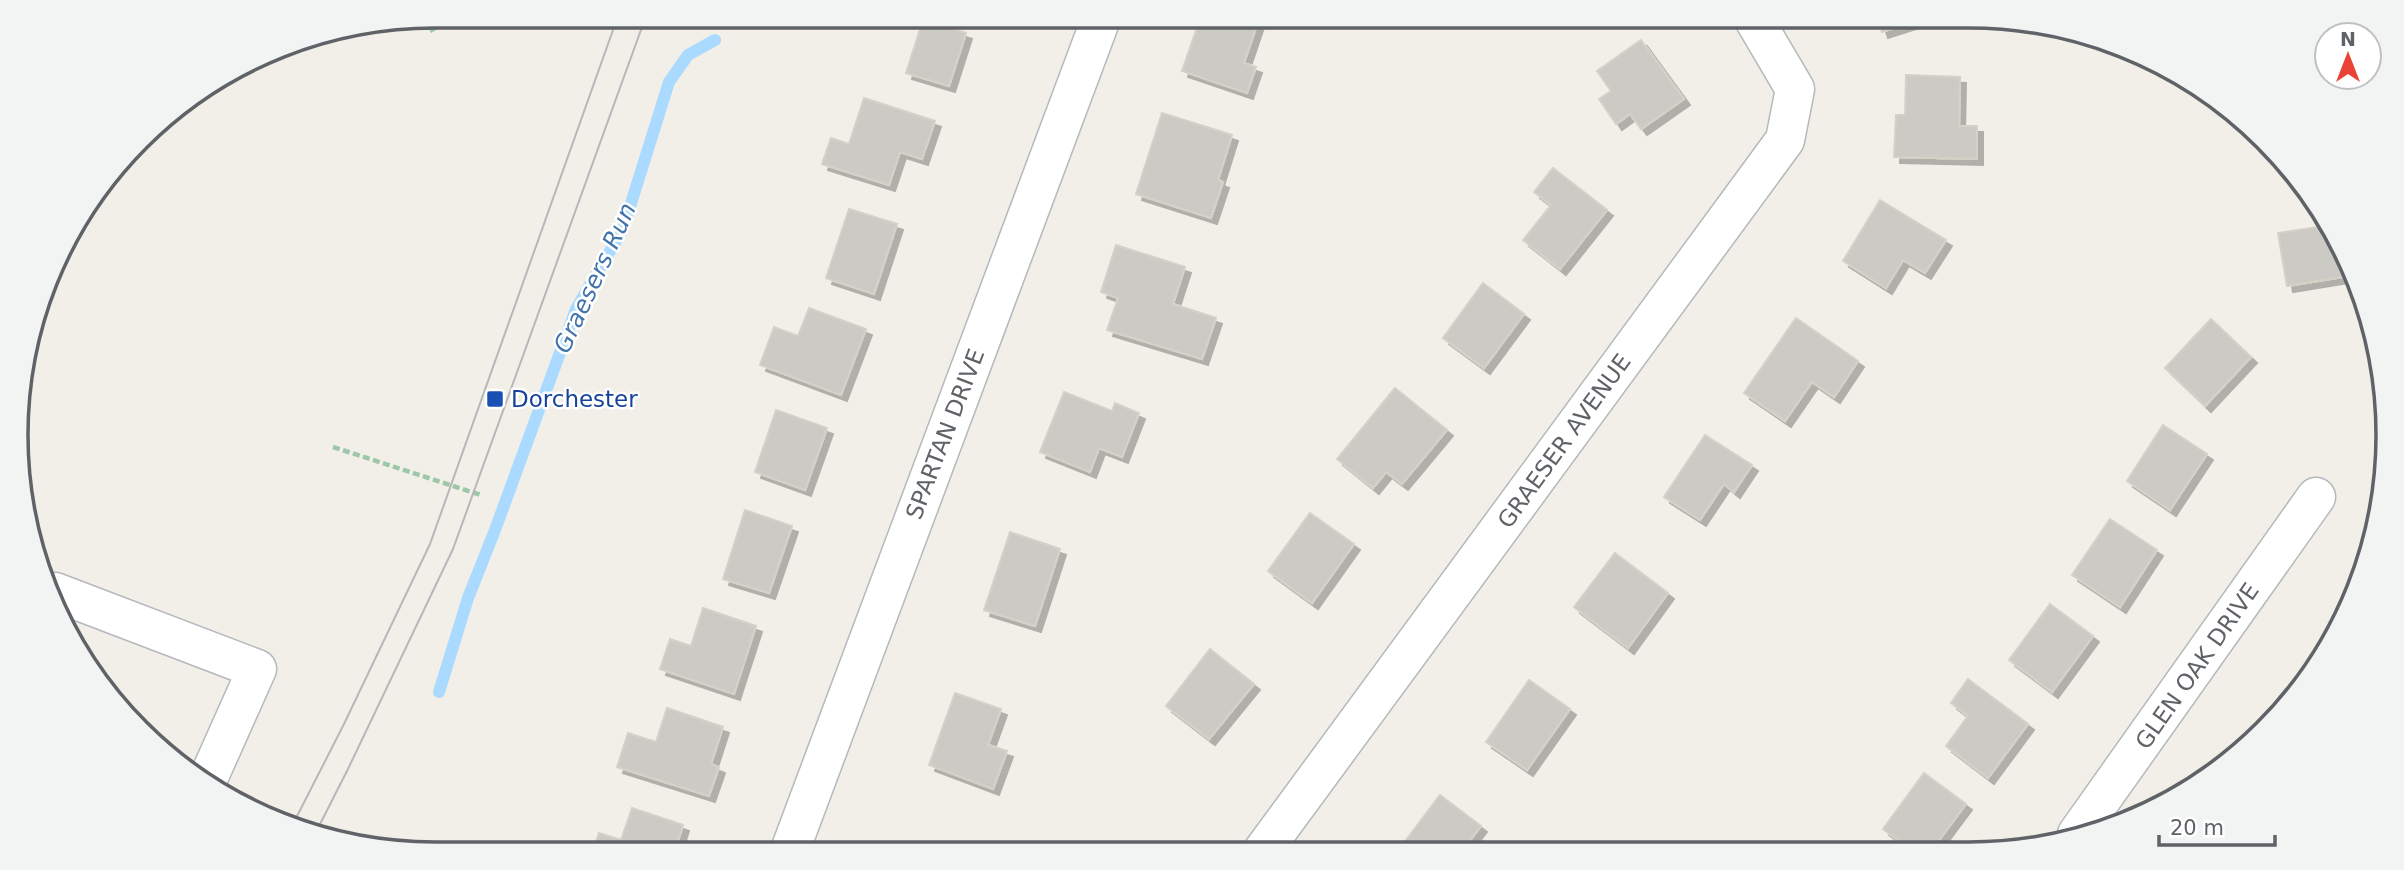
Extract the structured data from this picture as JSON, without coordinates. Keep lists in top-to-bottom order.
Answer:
{
  "streets": {
    "street": ["SPARTAN DRIVE", "GRAESER AVENUE", "GLEN OAK DRIVE"]
  },
  "water": ["Graesers Run"],
  "places": {
    "transit": ["Dorchester"]
  },
  "scale_bar": "20 m",
  "north": "top"
}
